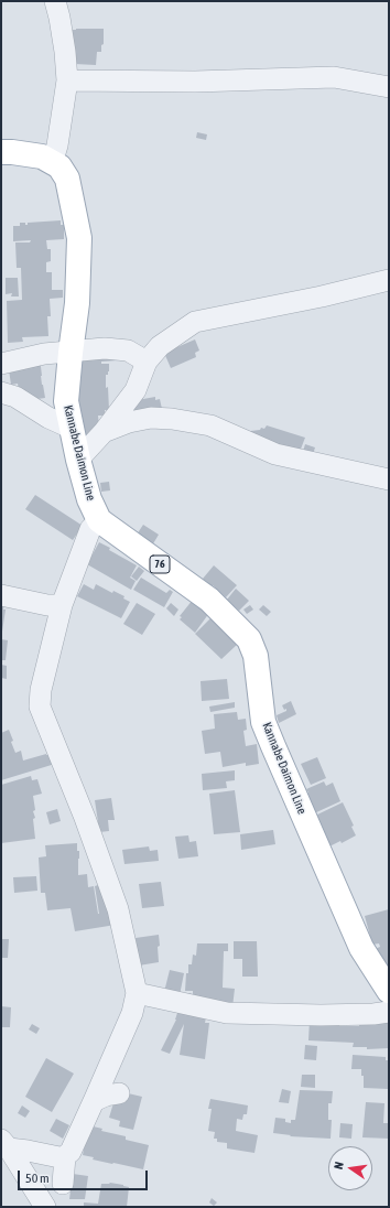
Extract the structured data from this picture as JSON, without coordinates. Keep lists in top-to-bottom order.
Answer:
{
  "streets": {
    "main road": ["Kannabe Daimon Line", "76"]
  },
  "scale_bar": "50 m",
  "north": "left"
}
